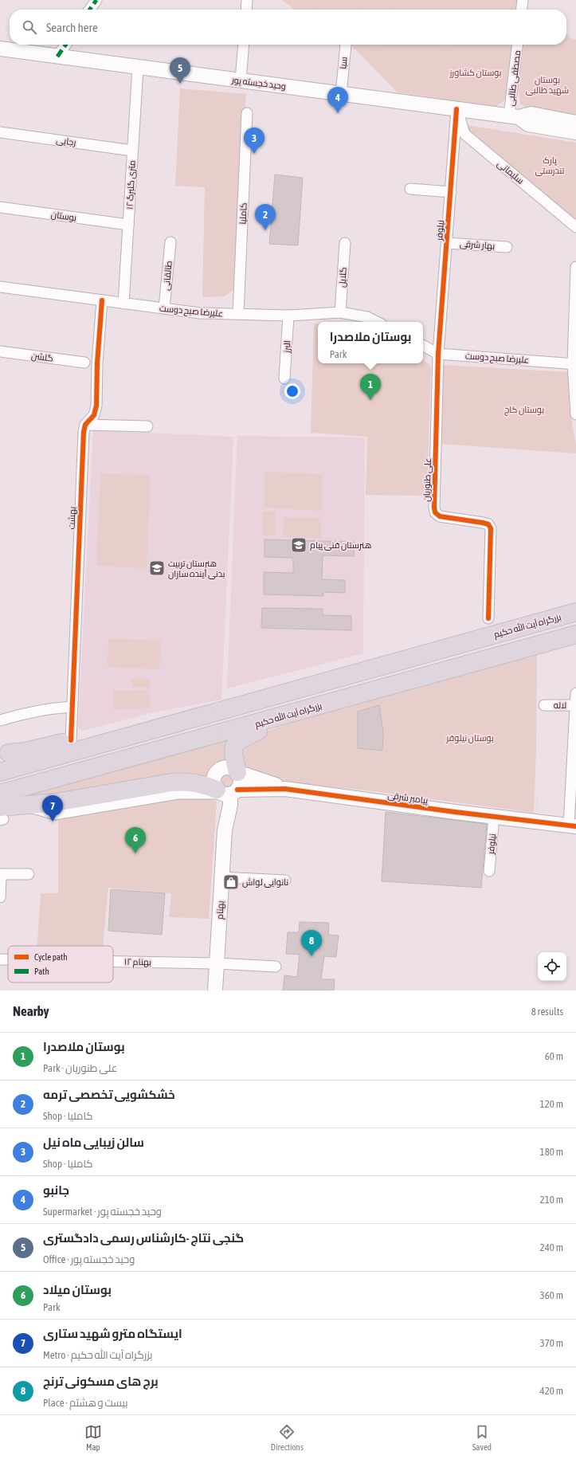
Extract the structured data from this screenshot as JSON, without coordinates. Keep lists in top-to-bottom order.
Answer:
{
  "streets": {
    "highway": ["بزرگراه آیت الله حکیم"],
    "main road": ["وحید خجسته پور", "پیامبر شرقی", "بهنام"],
    "street": [
      "سبا",
      "مصطفی طالبی",
      "رجایی",
      "سلیمانی",
      "۱۲ متری گلبرگ",
      "کاملیا",
      "بوستان",
      "نیلوفر",
      "بهار شرقی",
      "طالقانی",
      "گلایل",
      "علیرضا صبح دوست",
      "البرز",
      "گلشن",
      "علی طنوریان",
      "بهشت",
      "لاله",
      "بهنام ۱۲"
    ]
  },
  "crossings": [
    ["مصطفی طالبی", "وحید خجسته پور"],
    ["وحید خجسته پور", "سلیمانی"],
    ["وحید خجسته پور", "۱۲ متری گلبرگ"],
    ["وحید خجسته پور", "نیلوفر"],
    ["رجایی", "۱۲ متری گلبرگ"],
    ["سلیمانی", "نیلوفر"],
    ["۱۲ متری گلبرگ", "بوستان"],
    ["۱۲ متری گلبرگ", "علیرضا صبح دوست"],
    ["کاملیا", "علیرضا صبح دوست"],
    ["نیلوفر", "بهار شرقی"],
    ["نیلوفر", "علیرضا صبح دوست"],
    ["نیلوفر", "علی طنوریان"],
    ["نیلوفر", "پیامبر شرقی"],
    ["طالقانی", "علیرضا صبح دوست"],
    ["گلایل", "علیرضا صبح دوست"],
    ["علیرضا صبح دوست", "البرز"],
    ["علیرضا صبح دوست", "علی طنوریان"],
    ["پیامبر شرقی", "بهنام"],
    ["بهنام", "بهنام ۱۲"]
  ],
  "parks": [
    "بوستان کشاورز",
    "بوستان شهید طالبی",
    "پارک تندرستی",
    "بوستان کاج",
    "بوستان نیلوفر"
  ],
  "places": {
    "school or university": ["هنرستان فنی پیام", "هنرستان تربیت بدنی آینده سازان"],
    "shop": ["نانوایی لواش"]
  },
  "legend": ["Cycle path", "Path"],
  "page": {
    "search": "Search here",
    "pins": [
      "5",
      "4",
      "3",
      "2",
      "1",
      "7",
      "6",
      "8"
    ],
    "popup": ["بوستان ملاصدرا", "Park"],
    "heading": ["Nearby", "8 results"],
    "list": [
      {
        "mark": "1",
        "name": "بوستان ملاصدرا",
        "note": "Park · علی طنوریان",
        "value": "60 m"
      },
      {
        "mark": "2",
        "name": "خشکشویی تخصصی ترمه",
        "note": "Shop · کاملیا",
        "value": "120 m"
      },
      {
        "mark": "3",
        "name": "سالن زیبایی ماه نیل",
        "note": "Shop · کاملیا",
        "value": "180 m"
      },
      {
        "mark": "4",
        "name": "جانبو",
        "note": "Supermarket · وحید خجسته پور",
        "value": "210 m"
      },
      {
        "mark": "5",
        "name": "گنجی نتاج -کارشناس رسمی دادگستری",
        "note": "Office · وحید خجسته پور",
        "value": "240 m"
      },
      {
        "mark": "6",
        "name": "بوستان میلاد",
        "note": "Park",
        "value": "360 m"
      },
      {
        "mark": "7",
        "name": "ایستگاه مترو شهید ستاری",
        "note": "Metro · بزرگراه آیت الله حکیم",
        "value": "370 m"
      },
      {
        "mark": "8",
        "name": "برج های مسکونی ترنج",
        "note": "Place · بیست و هشتم",
        "value": "420 m"
      }
    ],
    "nav": ["Map", "Directions", "Saved"]
  }
}
